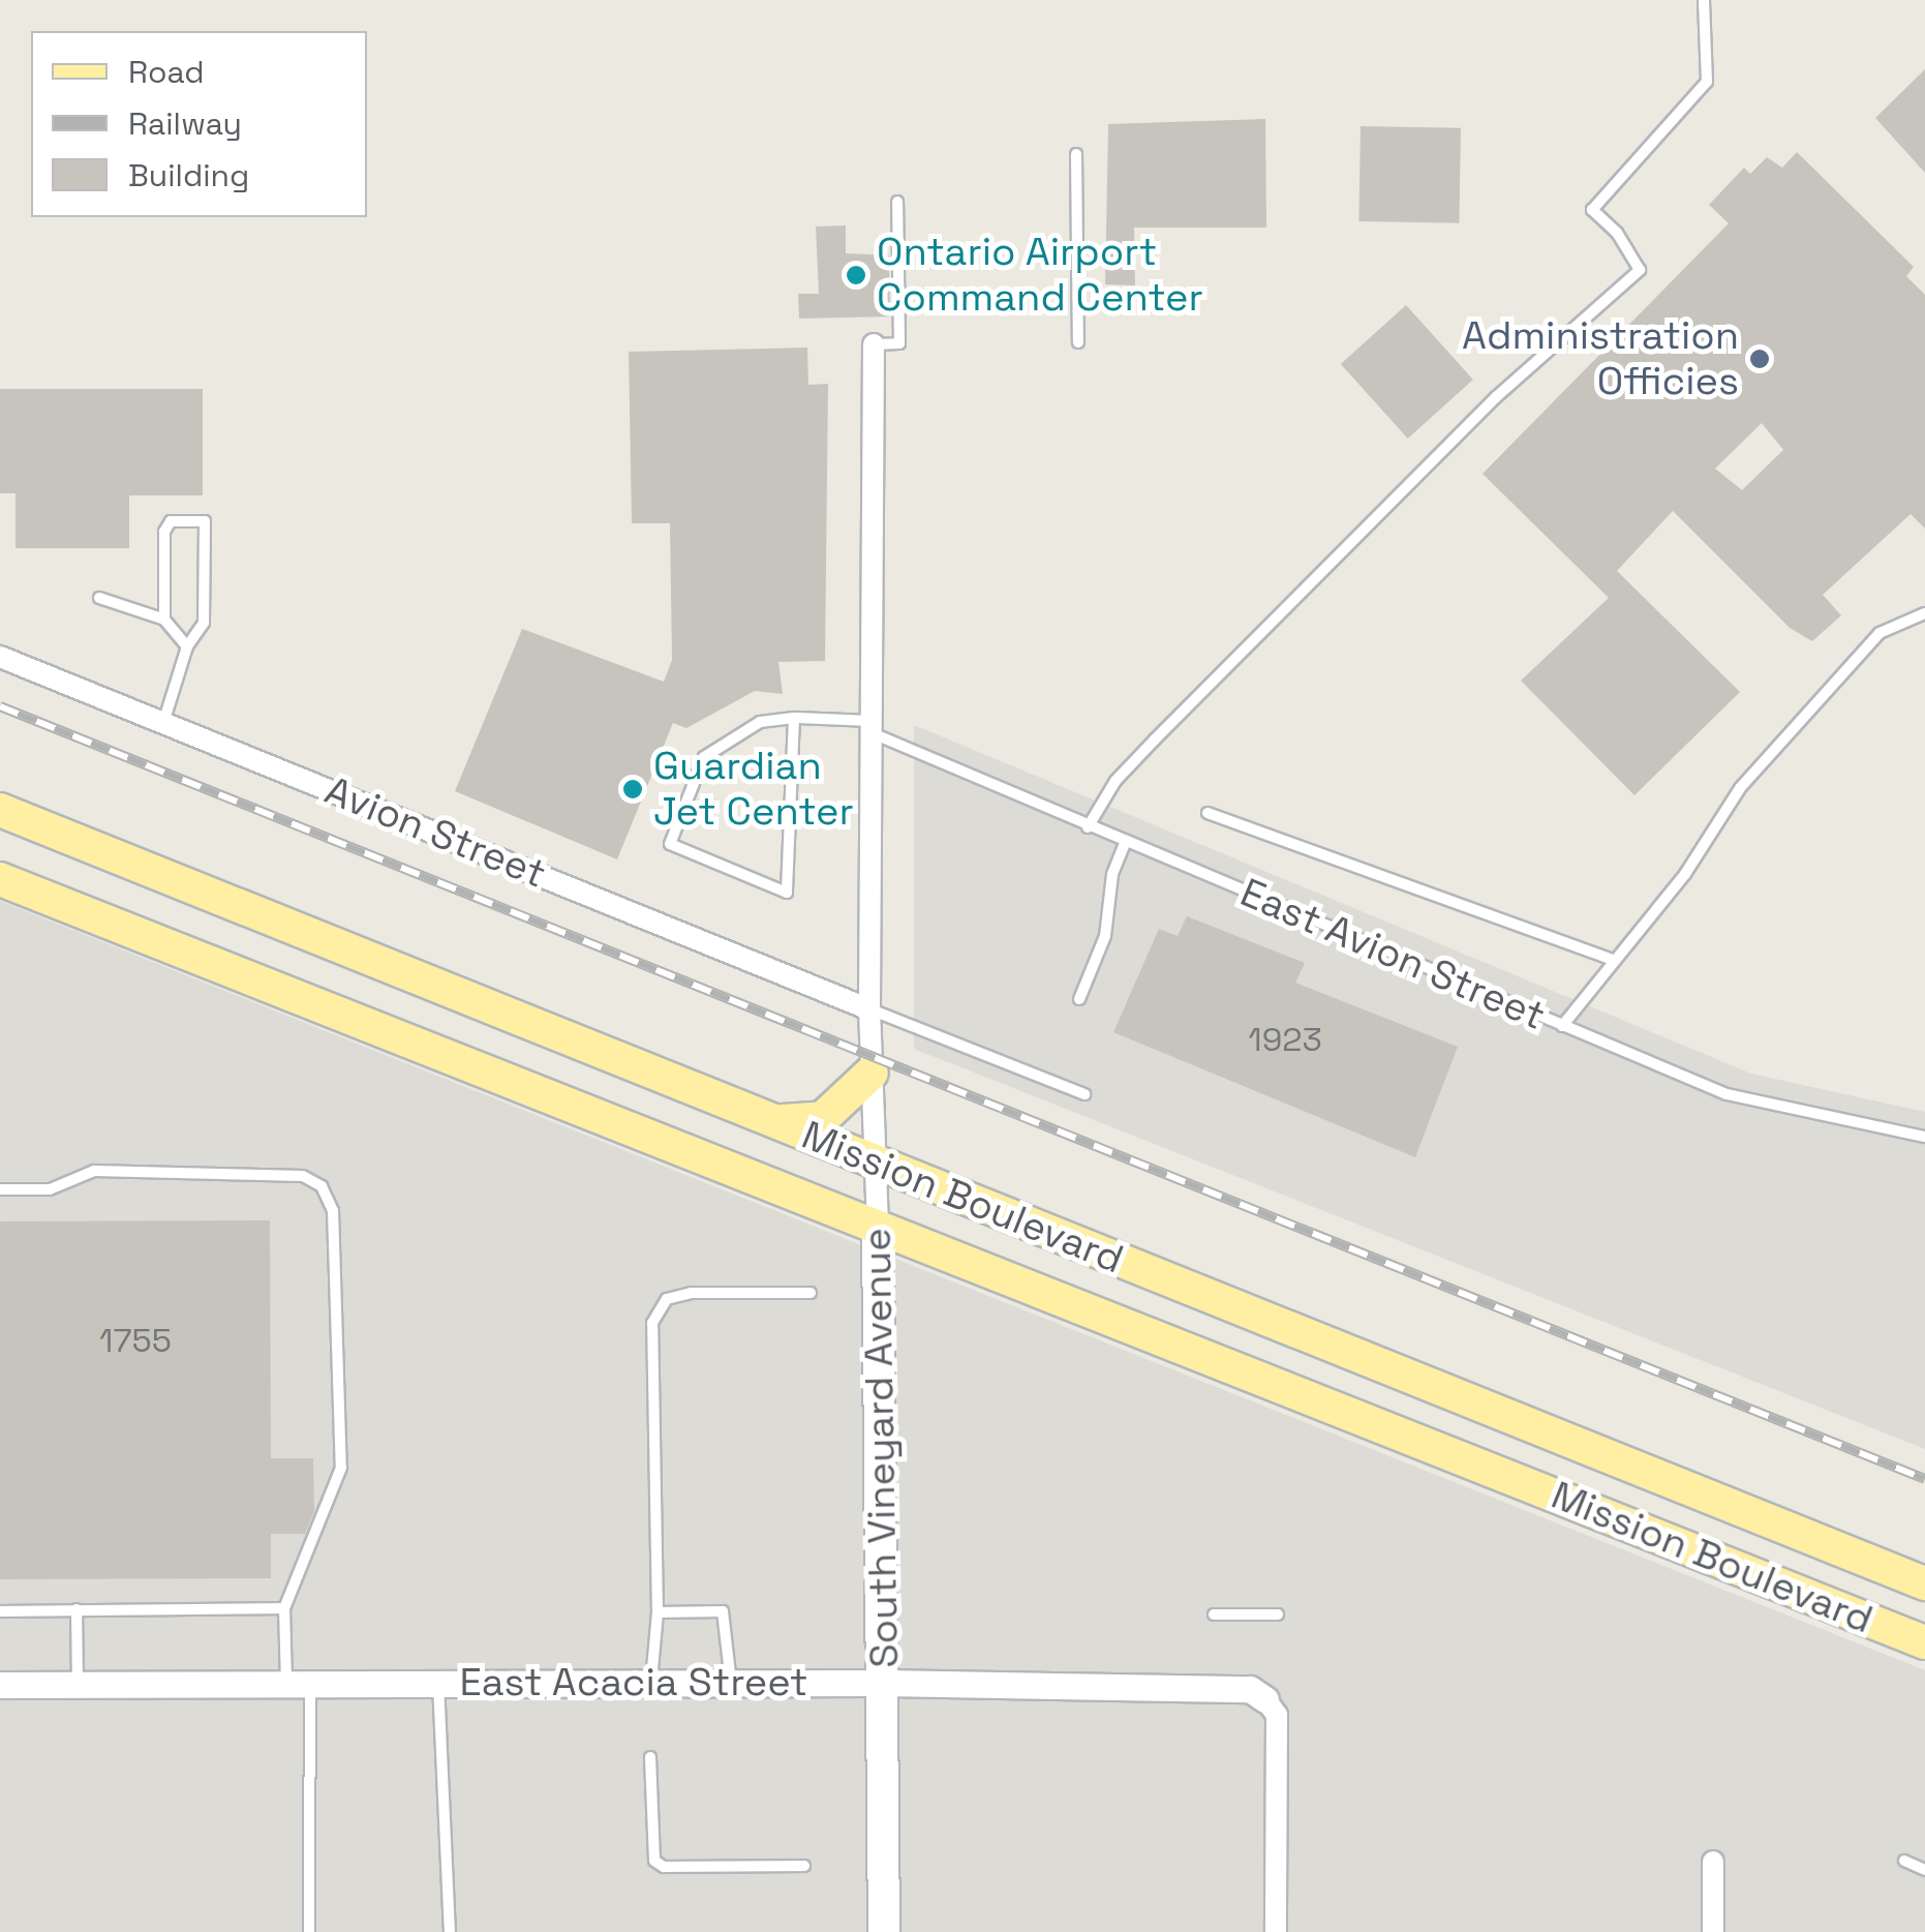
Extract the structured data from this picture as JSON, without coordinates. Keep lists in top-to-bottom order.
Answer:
{
  "streets": {
    "main road": ["Mission Boulevard", "South Vineyard Avenue"],
    "street": ["Avion Street", "East Acacia Street"],
    "lane": ["East Avion Street"]
  },
  "crossings": [
    ["Avion Street", "South Vineyard Avenue"],
    ["East Avion Street", "South Vineyard Avenue"],
    ["Mission Boulevard", "South Vineyard Avenue"],
    ["South Vineyard Avenue", "East Acacia Street"]
  ],
  "places": ["Ontario Airport Command Center", "Administration Officies", "Guardian Jet Center"],
  "house_numbers": ["1923", "1755"],
  "legend": ["Road", "Railway", "Building"]
}
